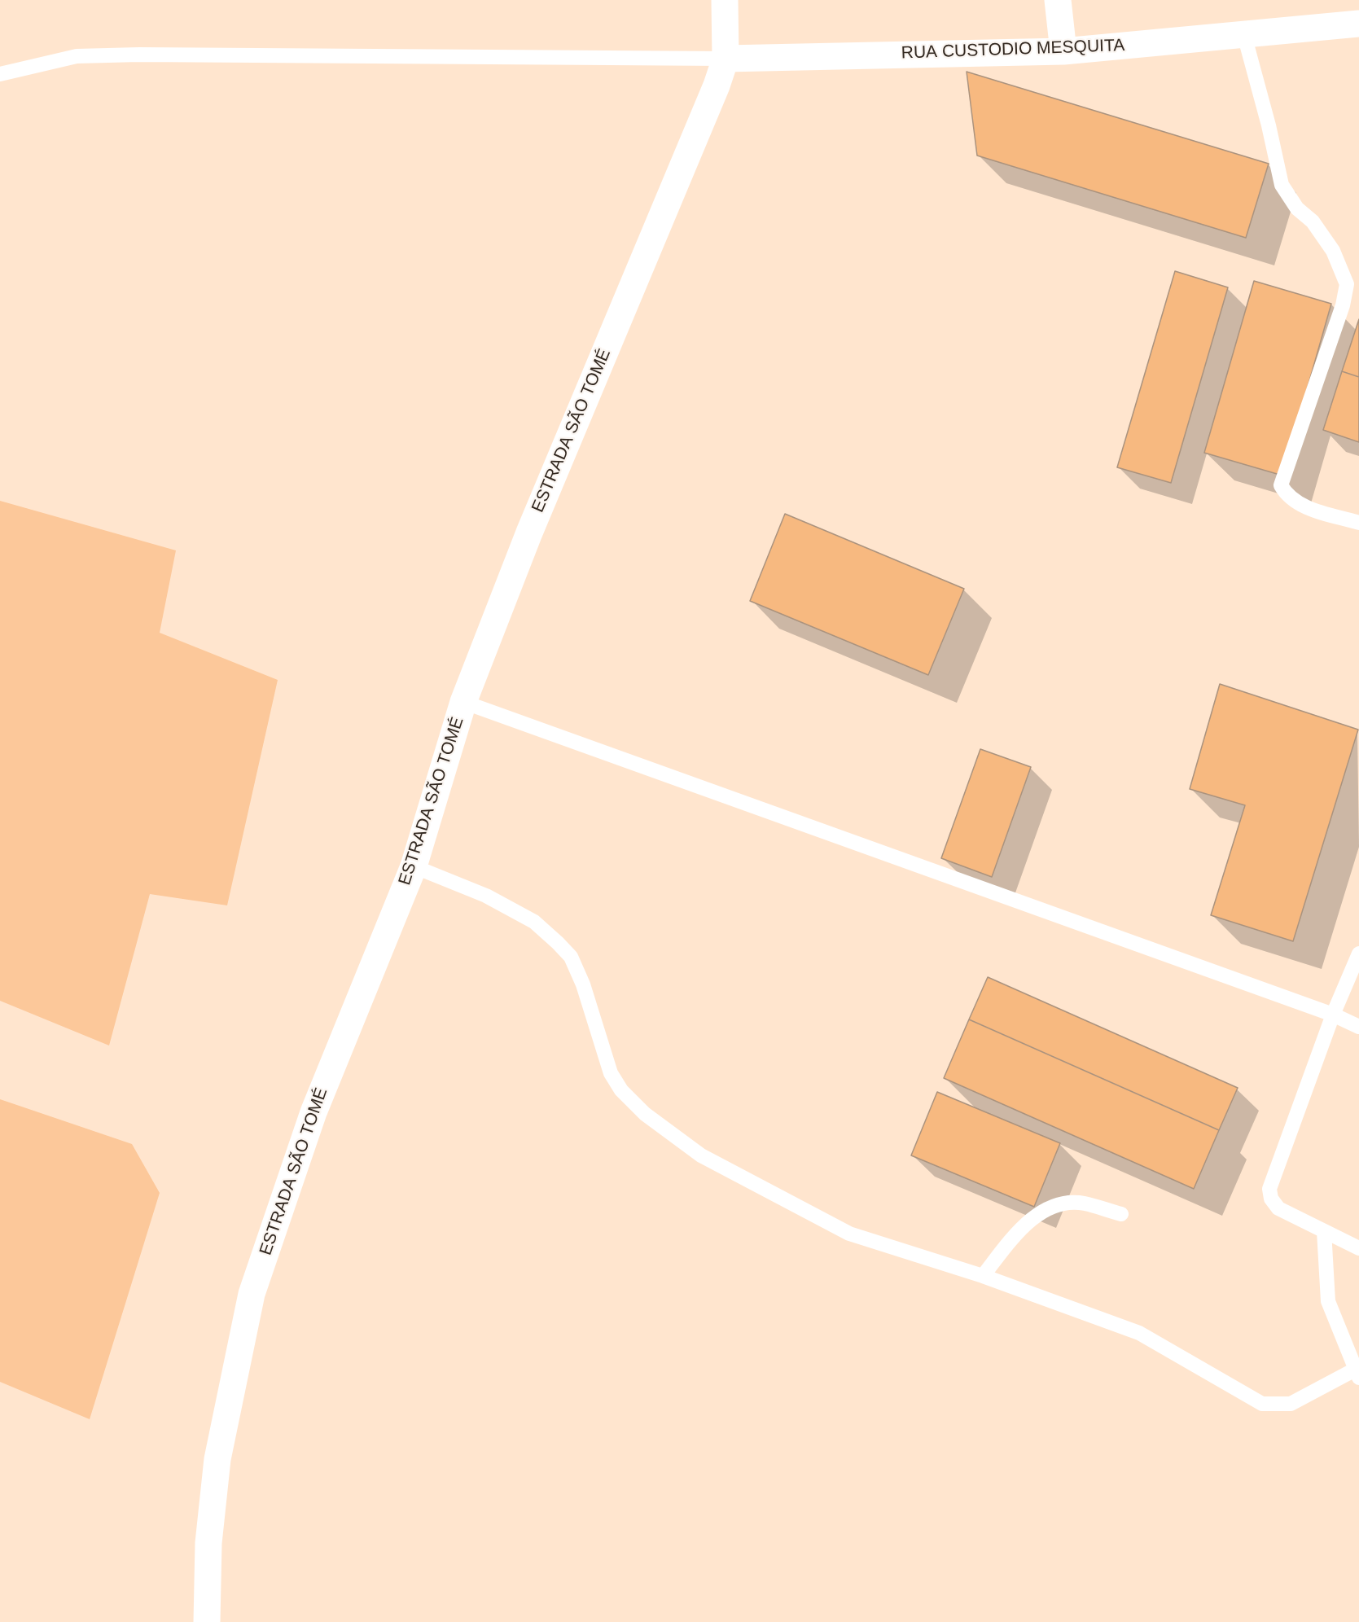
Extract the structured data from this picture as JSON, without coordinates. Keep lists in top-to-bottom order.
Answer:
{
  "streets": {
    "street": ["RUA CUSTODIO MESQUITA", "ESTRADA SÃO TOMÉ"]
  },
  "crossings": [
    ["RUA CUSTODIO MESQUITA", "ESTRADA SÃO TOMÉ"]
  ]
}
